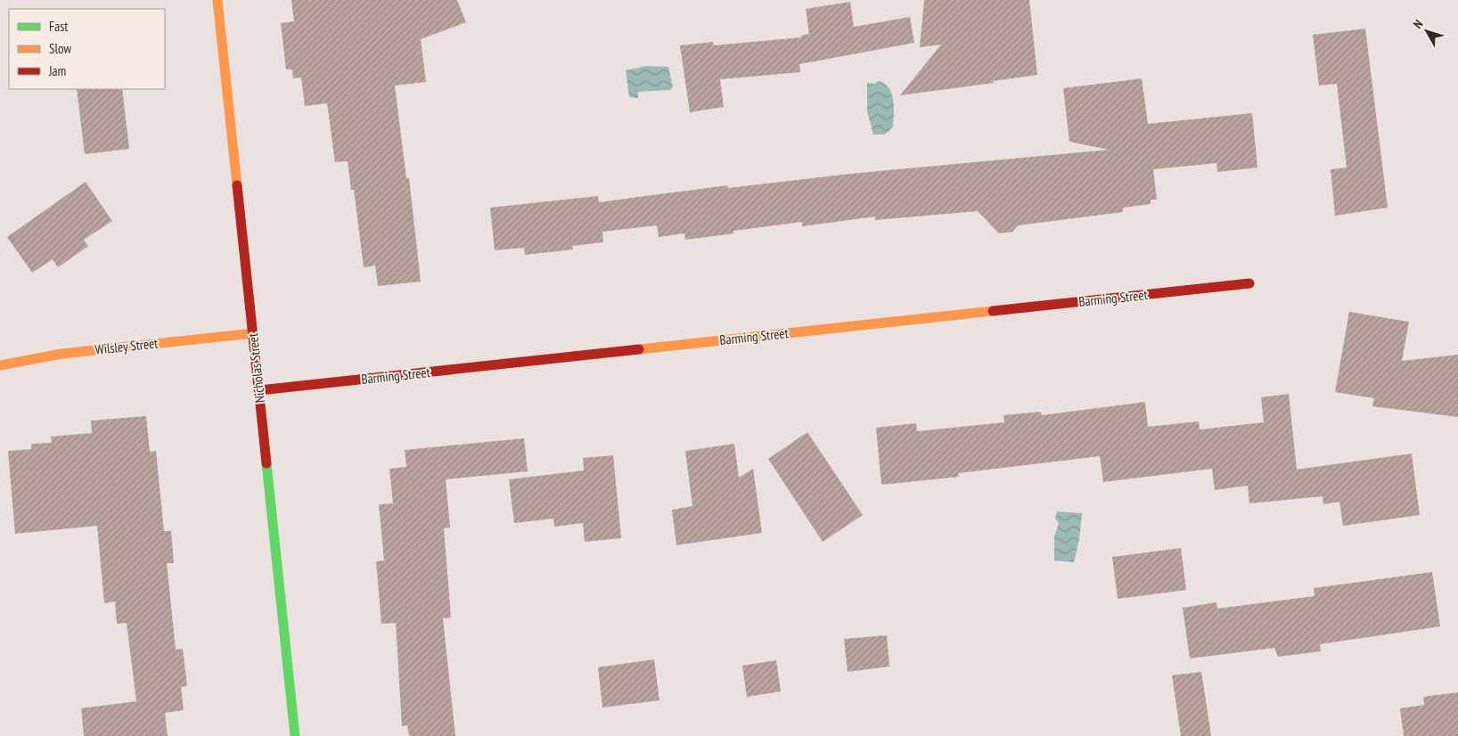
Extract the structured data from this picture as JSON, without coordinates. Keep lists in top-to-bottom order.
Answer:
{
  "streets": {
    "street": ["Barming Street", "Wilsley Street", "Nicholas Street"]
  },
  "crossings": [
    ["Barming Street", "Nicholas Street"],
    ["Wilsley Street", "Nicholas Street"]
  ],
  "legend": ["Fast", "Slow", "Jam"],
  "north": "top left"
}
